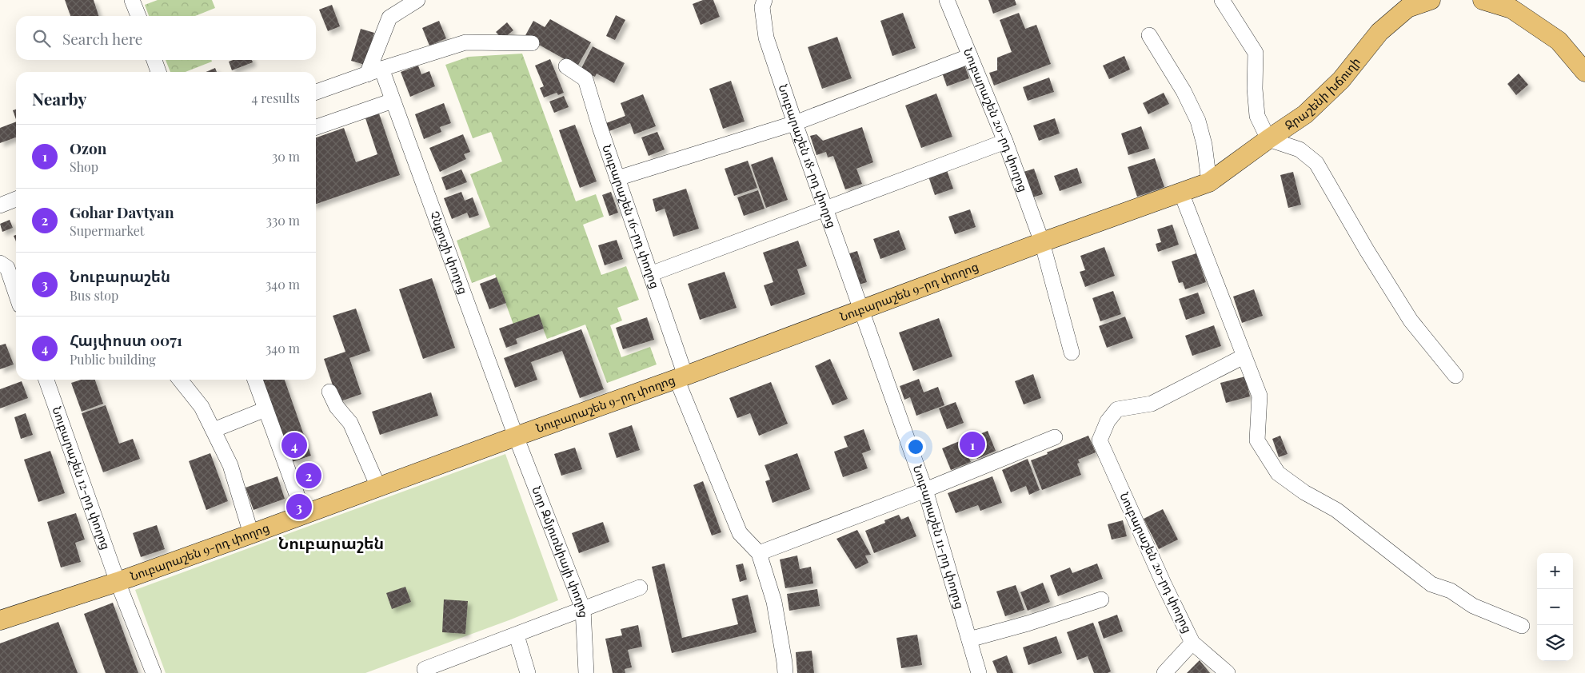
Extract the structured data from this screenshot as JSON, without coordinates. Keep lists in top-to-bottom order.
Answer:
{
  "streets": {
    "main road": ["Ջրաշենի խճուղի", "Նուբարաշեն 9-րդ փողոց"],
    "street": [
      "Նուբարաշեն 20-րդ փողոց",
      "Նուբարաշեն 18-րդ փողոց",
      "Նուբարաշեն 16-րդ փողոց",
      "Չնքուշի փողոց",
      "Նուբարաշեն 12-րդ փողոց",
      "Նուբարաշեն 11-րդ փողոց",
      "Նոր Զմյուռնիայի փողոց"
    ]
  },
  "crossings": [
    ["Ջրաշենի խճուղի", "Նուբարաշեն 9-րդ փողոց"],
    ["Նուբարաշեն 20-րդ փողոց", "Նուբարաշեն 9-րդ փողոց"],
    ["Նուբարաշեն 18-րդ փողոց", "Նուբարաշեն 9-րդ փողոց"],
    ["Նուբարաշեն 18-րդ փողոց", "Նուբարաշեն 11-րդ փողոց"],
    ["Նուբարաշեն 16-րդ փողոց", "Նուբարաշեն 9-րդ փողոց"],
    ["Չնքուշի փողոց", "Նուբարաշեն 9-րդ փողոց"],
    ["Չնքուշի փողոց", "Նոր Զմյուռնիայի փողոց"],
    ["Նուբարաշեն 9-րդ փողոց", "Նուբարաշեն 12-րդ փողոց"],
    ["Նուբարաշեն 9-րդ փողոց", "Նուբարաշեն 11-րդ փողոց"],
    ["Նուբարաշեն 9-րդ փողոց", "Նոր Զմյուռնիայի փողոց"]
  ],
  "districts": ["Նուբարաշեն"],
  "page": {
    "search": "Search here",
    "heading": ["Nearby", "4 results"],
    "list": [
      {
        "mark": "1",
        "name": "Ozon",
        "note": "Shop",
        "value": "30 m"
      },
      {
        "mark": "2",
        "name": "Gohar Davtyan",
        "note": "Supermarket",
        "value": "330 m"
      },
      {
        "mark": "3",
        "name": "Նուբարաշեն",
        "note": "Bus stop",
        "value": "340 m"
      },
      {
        "mark": "4",
        "name": "Հայփոստ 0071",
        "note": "Public building",
        "value": "340 m"
      }
    ],
    "pins": [
      "1",
      "4",
      "2",
      "3"
    ],
    "map_buttons": ["+", "−"]
  }
}
